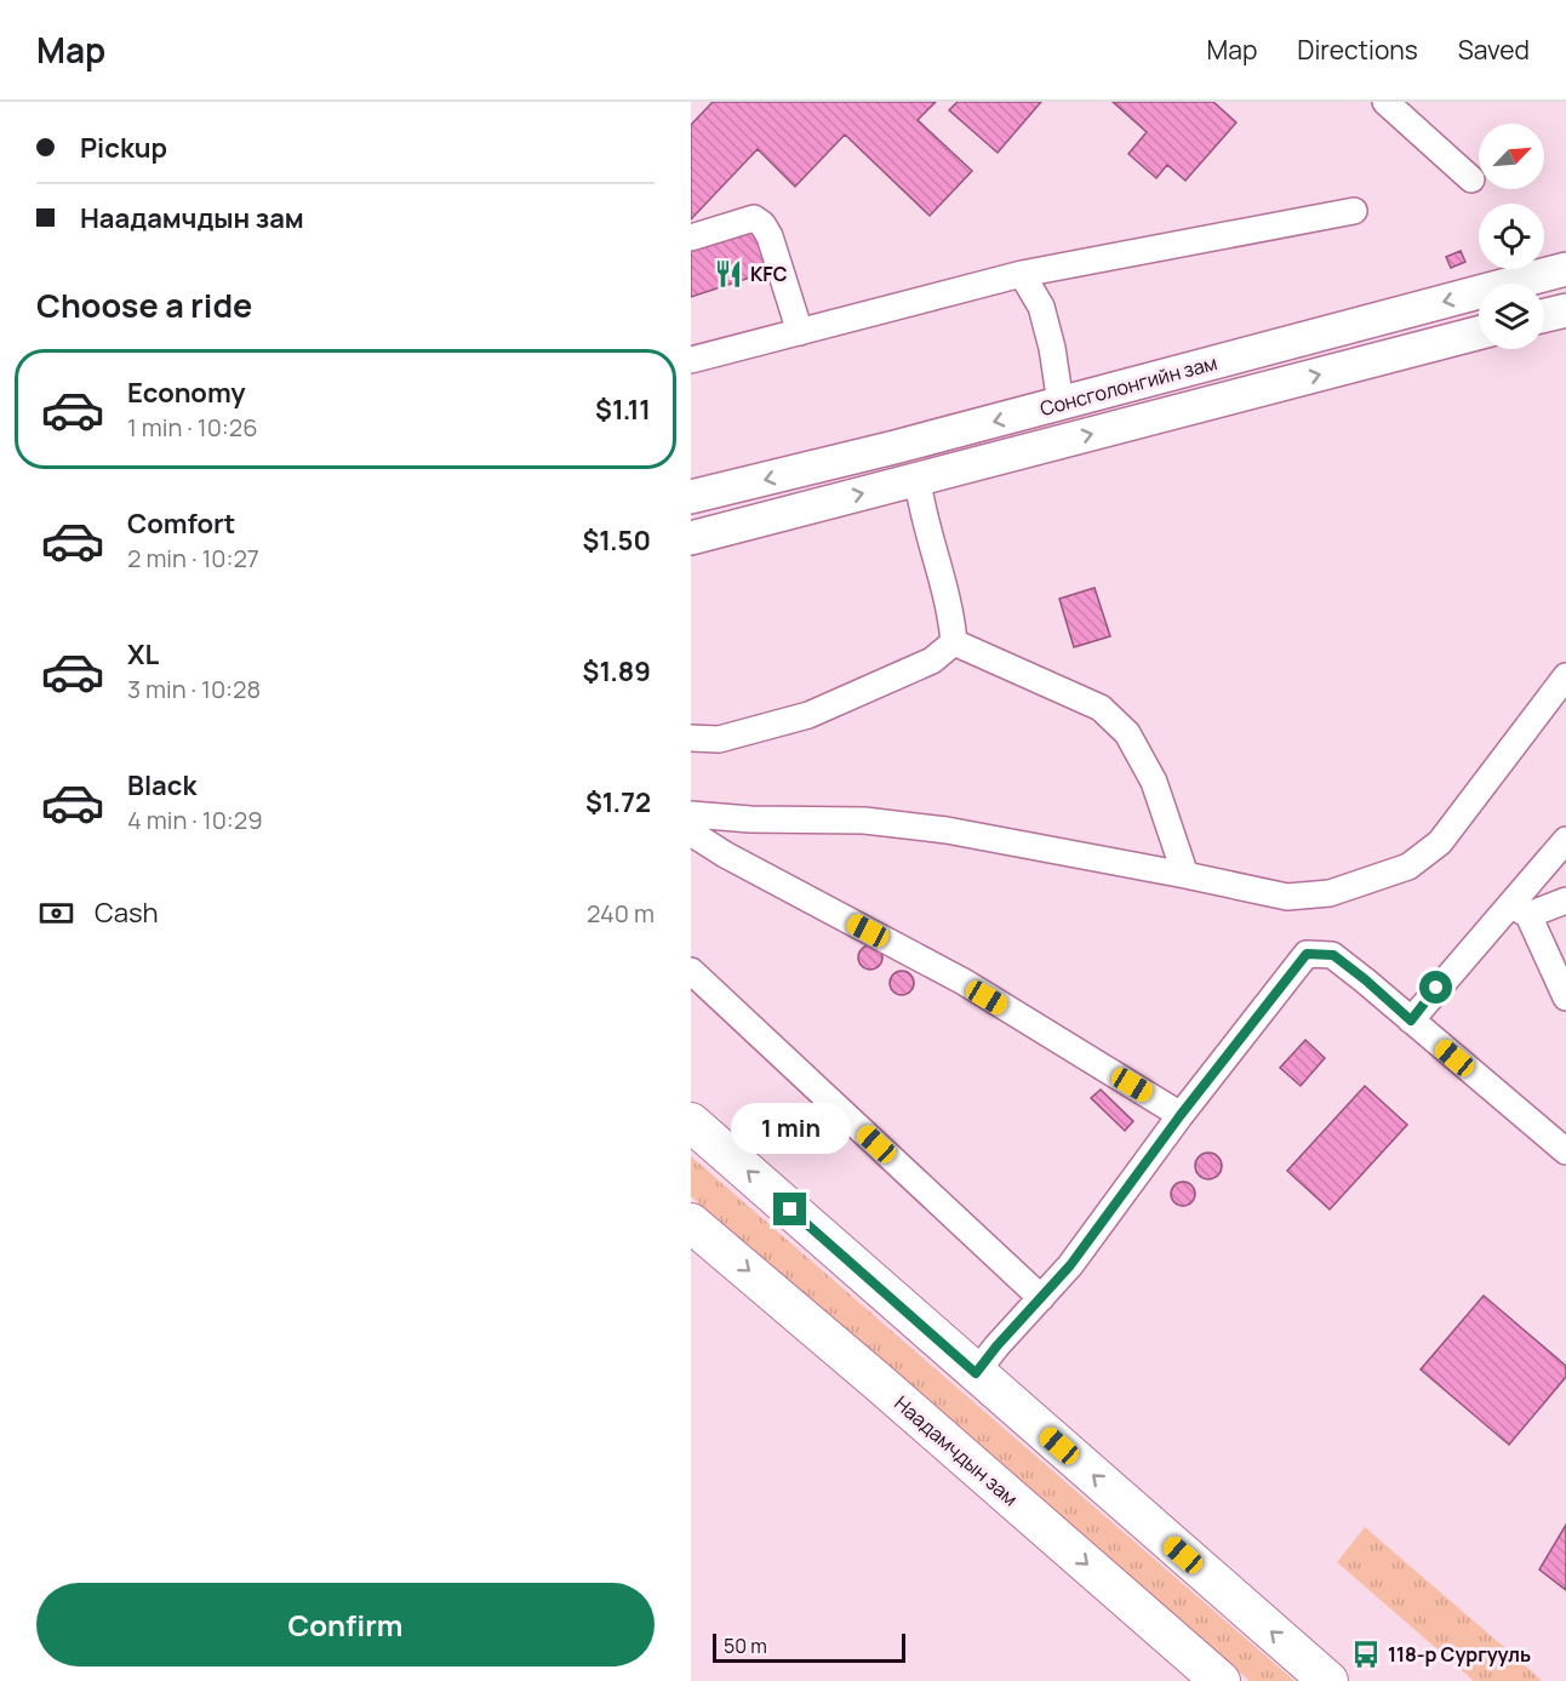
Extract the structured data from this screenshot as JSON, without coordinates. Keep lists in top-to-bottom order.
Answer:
{
  "streets": {
    "highway": ["Наадамчдын зам"],
    "main road": ["Сонсголонгийн зам"]
  },
  "places": {
    "restaurant": ["KFC"],
    "bus stop": ["118-р Сургууль"]
  },
  "scale_bar": "50 m",
  "north": "top right",
  "page": {
    "header": "Map",
    "nav": ["Map", "Directions", "Saved"],
    "banner": ["Pickup", "Наадамчдын зам"],
    "heading": "Choose a ride",
    "list": [
      {
        "name": "Economy",
        "note": "1 min · 10:26",
        "value": "$1.11"
      },
      {
        "name": "Comfort",
        "note": "2 min · 10:27",
        "value": "$1.50"
      },
      {
        "name": "XL",
        "note": "3 min · 10:28",
        "value": "$1.89"
      },
      {
        "name": "Black",
        "note": "4 min · 10:29",
        "value": "$1.72"
      }
    ],
    "pay": ["Cash", "240 m"],
    "bubble": "1 min",
    "buttons": "Confirm",
    "scale": "50 m"
  }
}
